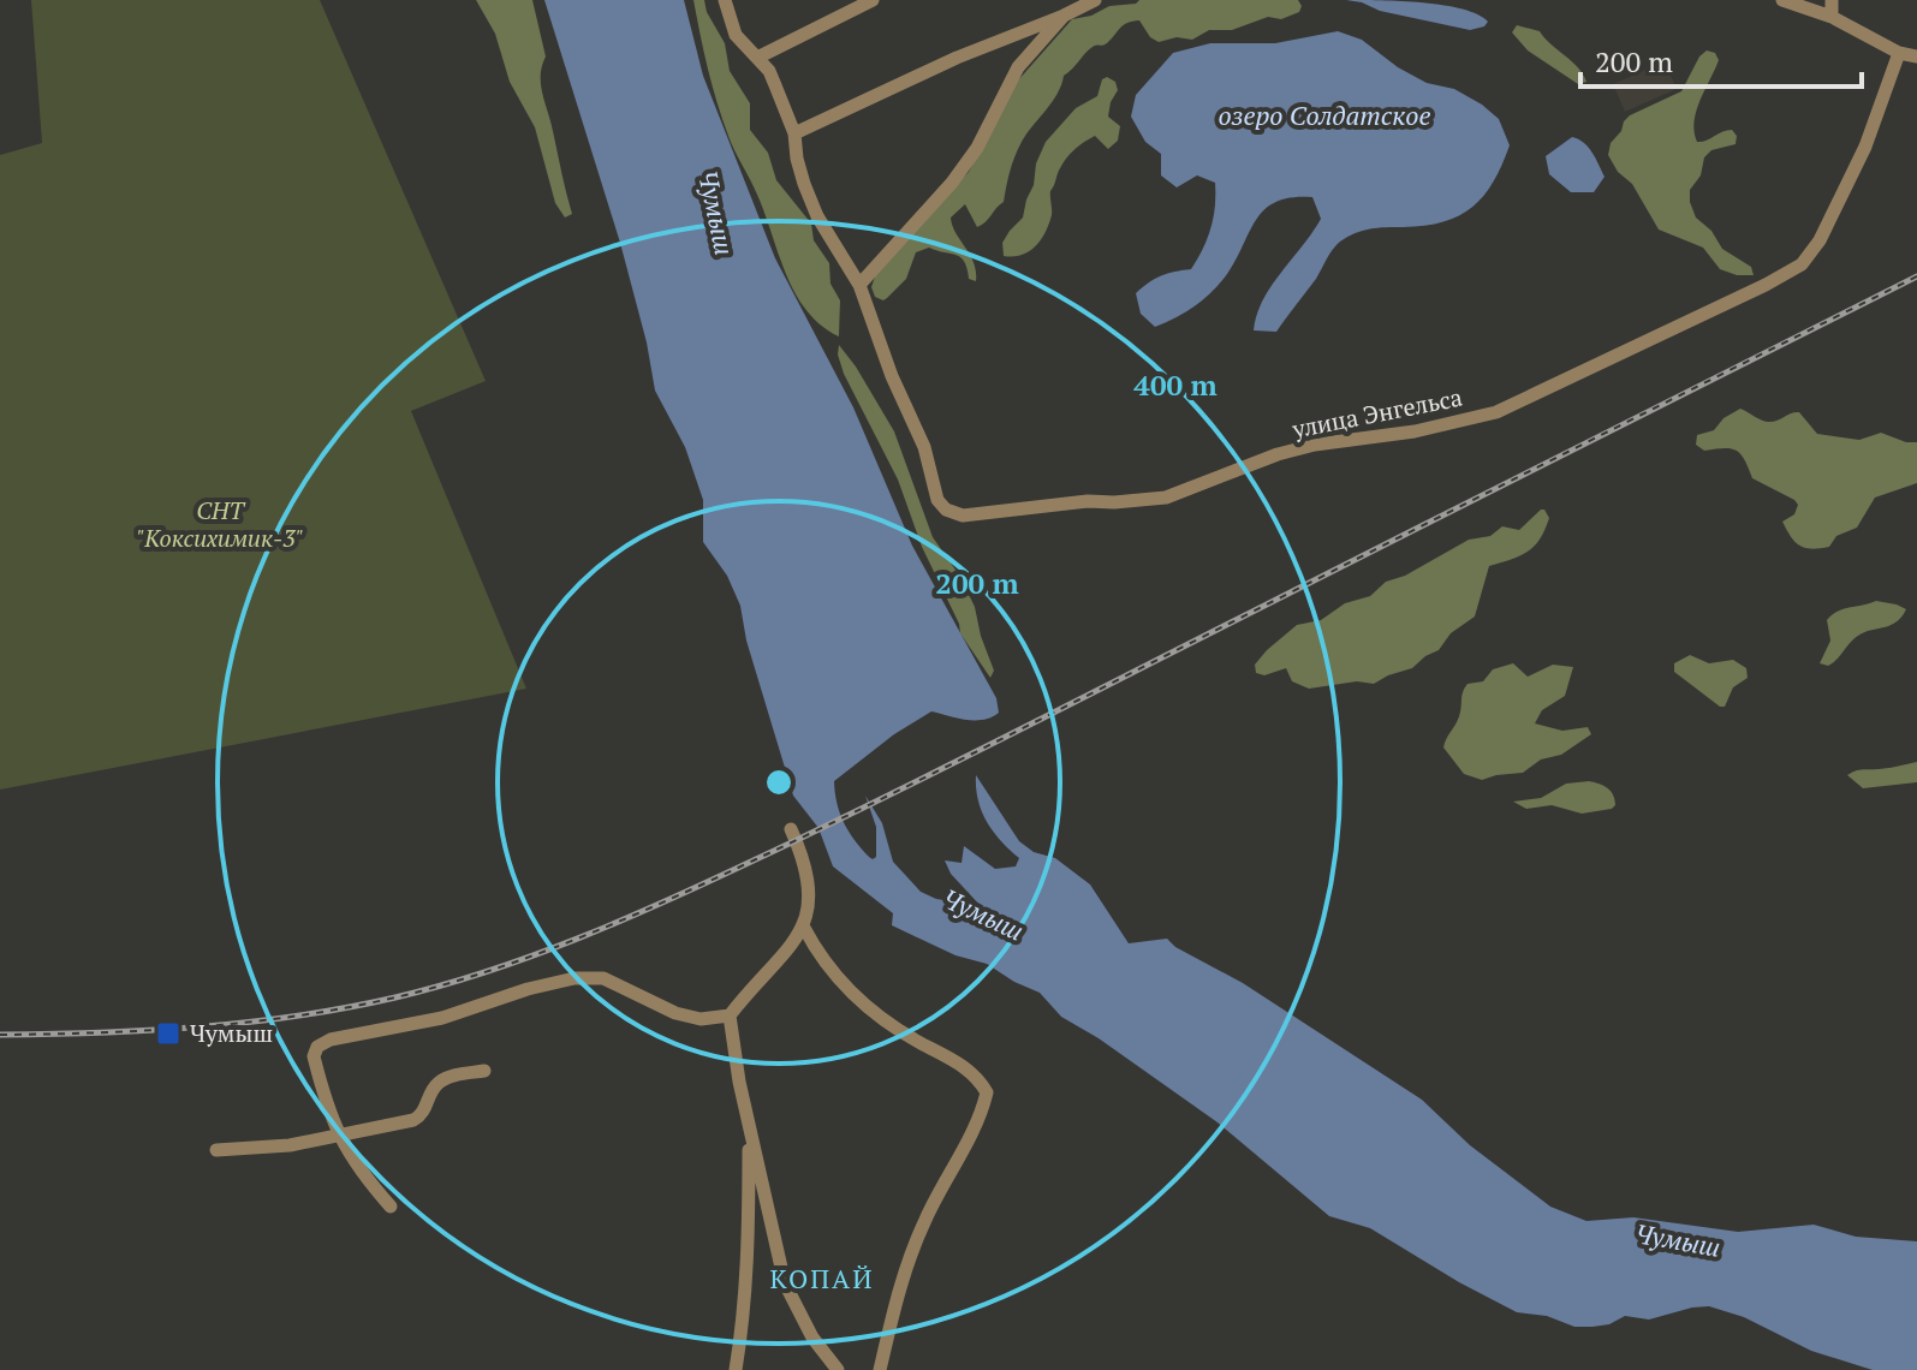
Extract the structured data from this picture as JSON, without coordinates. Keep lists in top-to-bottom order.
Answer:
{
  "streets": {
    "street": ["улица Энгельса"]
  },
  "districts": ["КОПАЙ"],
  "water": ["озеро Солдатское", "Чумыш"],
  "parks": ["СНТ \"Коксихимик-3\""],
  "places": {
    "transit": ["Чумыш"]
  },
  "scale_bar": "200 m",
  "rings": ["400 m", "200 m"]
}
